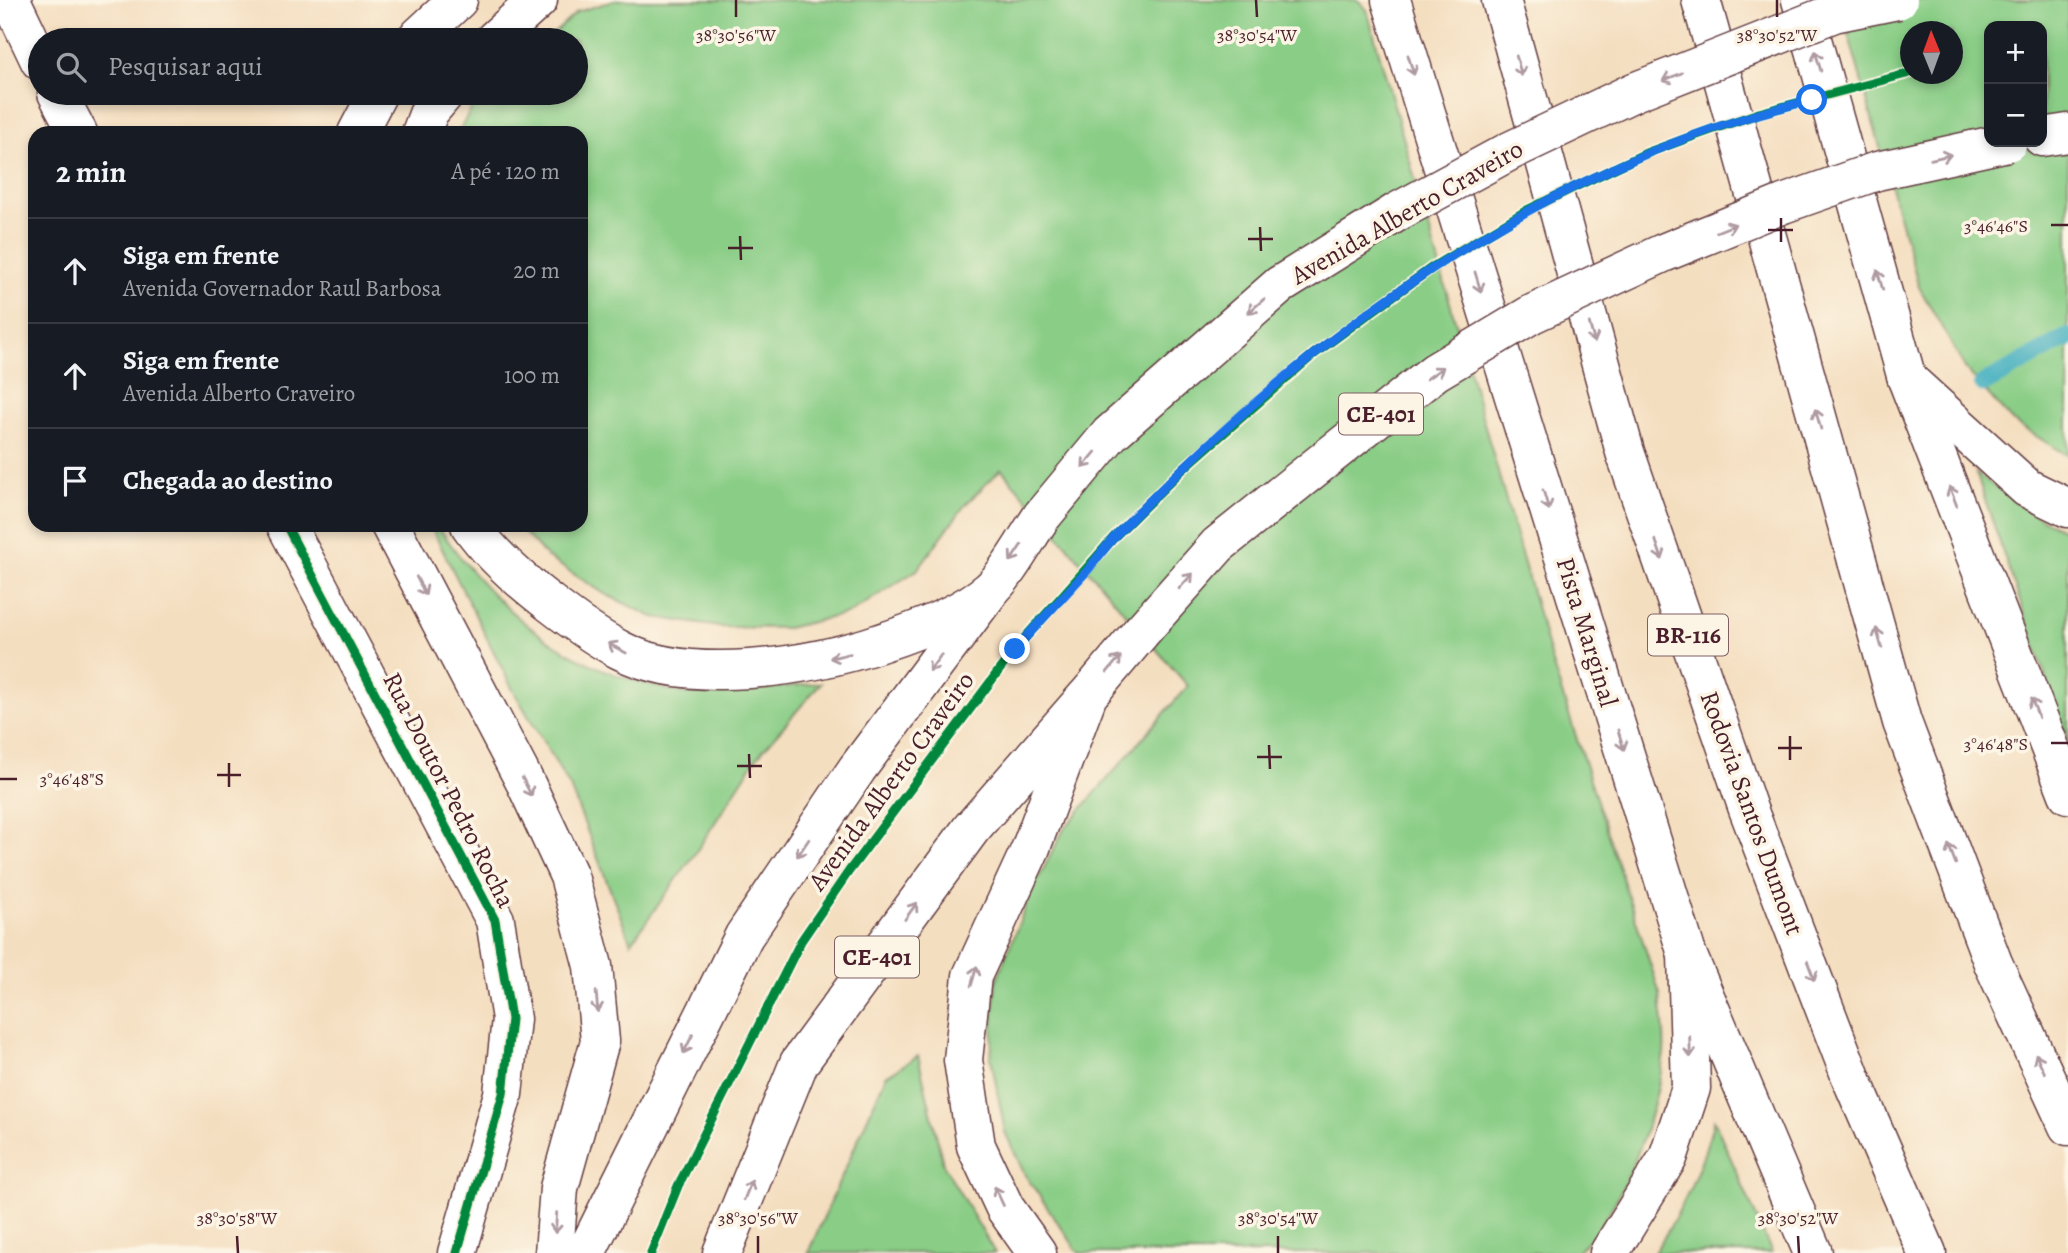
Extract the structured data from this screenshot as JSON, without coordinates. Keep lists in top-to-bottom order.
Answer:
{
  "streets": {
    "main road": [
      "Avenida Alberto Craveiro",
      "CE-401",
      "Pista Marginal",
      "BR-116",
      "Rua Doutor Pedro Rocha",
      "Rodovia Santos Dumont"
    ]
  },
  "north": "top",
  "page": {
    "map_buttons": ["+", "−"],
    "search": "Pesquisar aqui",
    "heading": ["2 min", "A pé · 120 m"],
    "list": [
      ["Siga em frente", "Avenida Governador Raul Barbosa", "20 m"],
      ["Siga em frente", "Avenida Alberto Craveiro", "100 m"],
      "Chegada ao destino"
    ]
  },
  "coordinates": [
    "38°30'56\"W",
    "38°30'54\"W",
    "38°30'52\"W",
    "3°46'46\"S",
    "3°46'48\"S",
    "38°30'58\"W"
  ]
}
